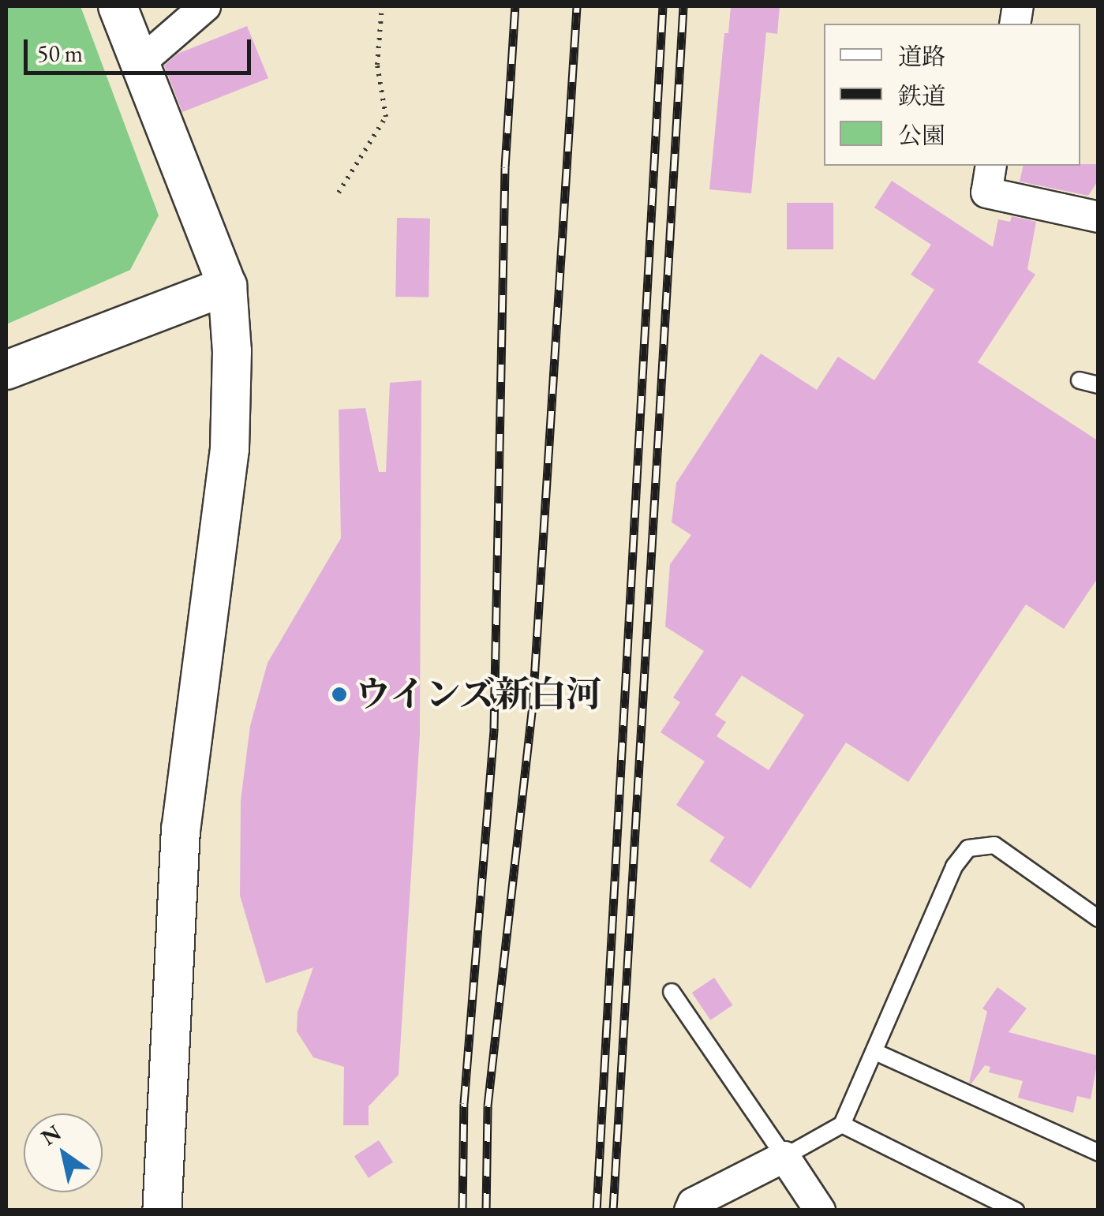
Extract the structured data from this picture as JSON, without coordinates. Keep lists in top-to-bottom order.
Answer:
{
  "places": ["ウインズ新白河"],
  "legend": ["道路", "鉄道", "公園"],
  "scale_bar": "50 m",
  "north": "top left"
}
